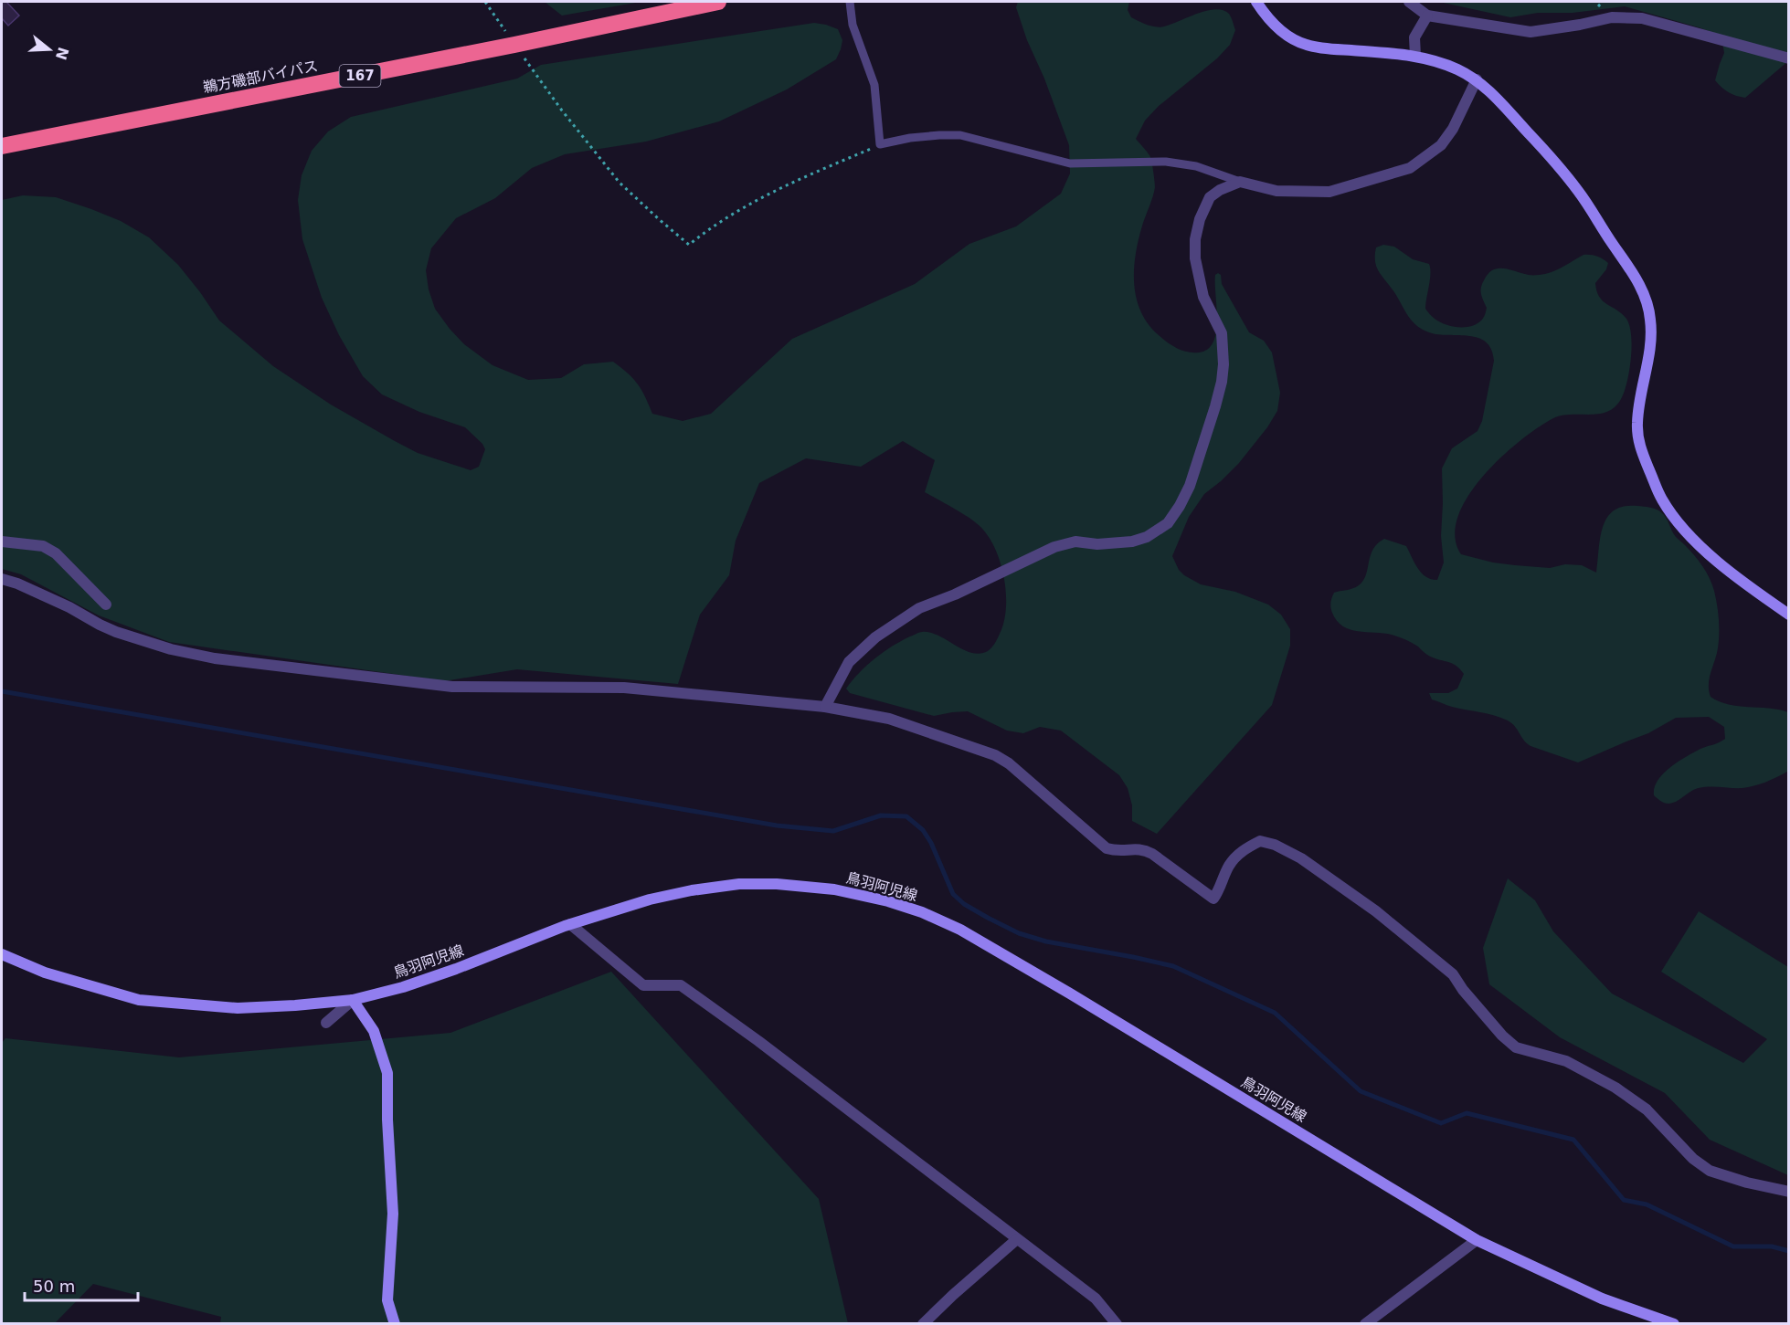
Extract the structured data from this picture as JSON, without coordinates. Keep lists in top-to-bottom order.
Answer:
{
  "streets": {
    "highway": ["167", "鵜方磯部バイパス"],
    "main road": ["鳥羽阿児線"]
  },
  "scale_bar": "50 m",
  "north": "right"
}
